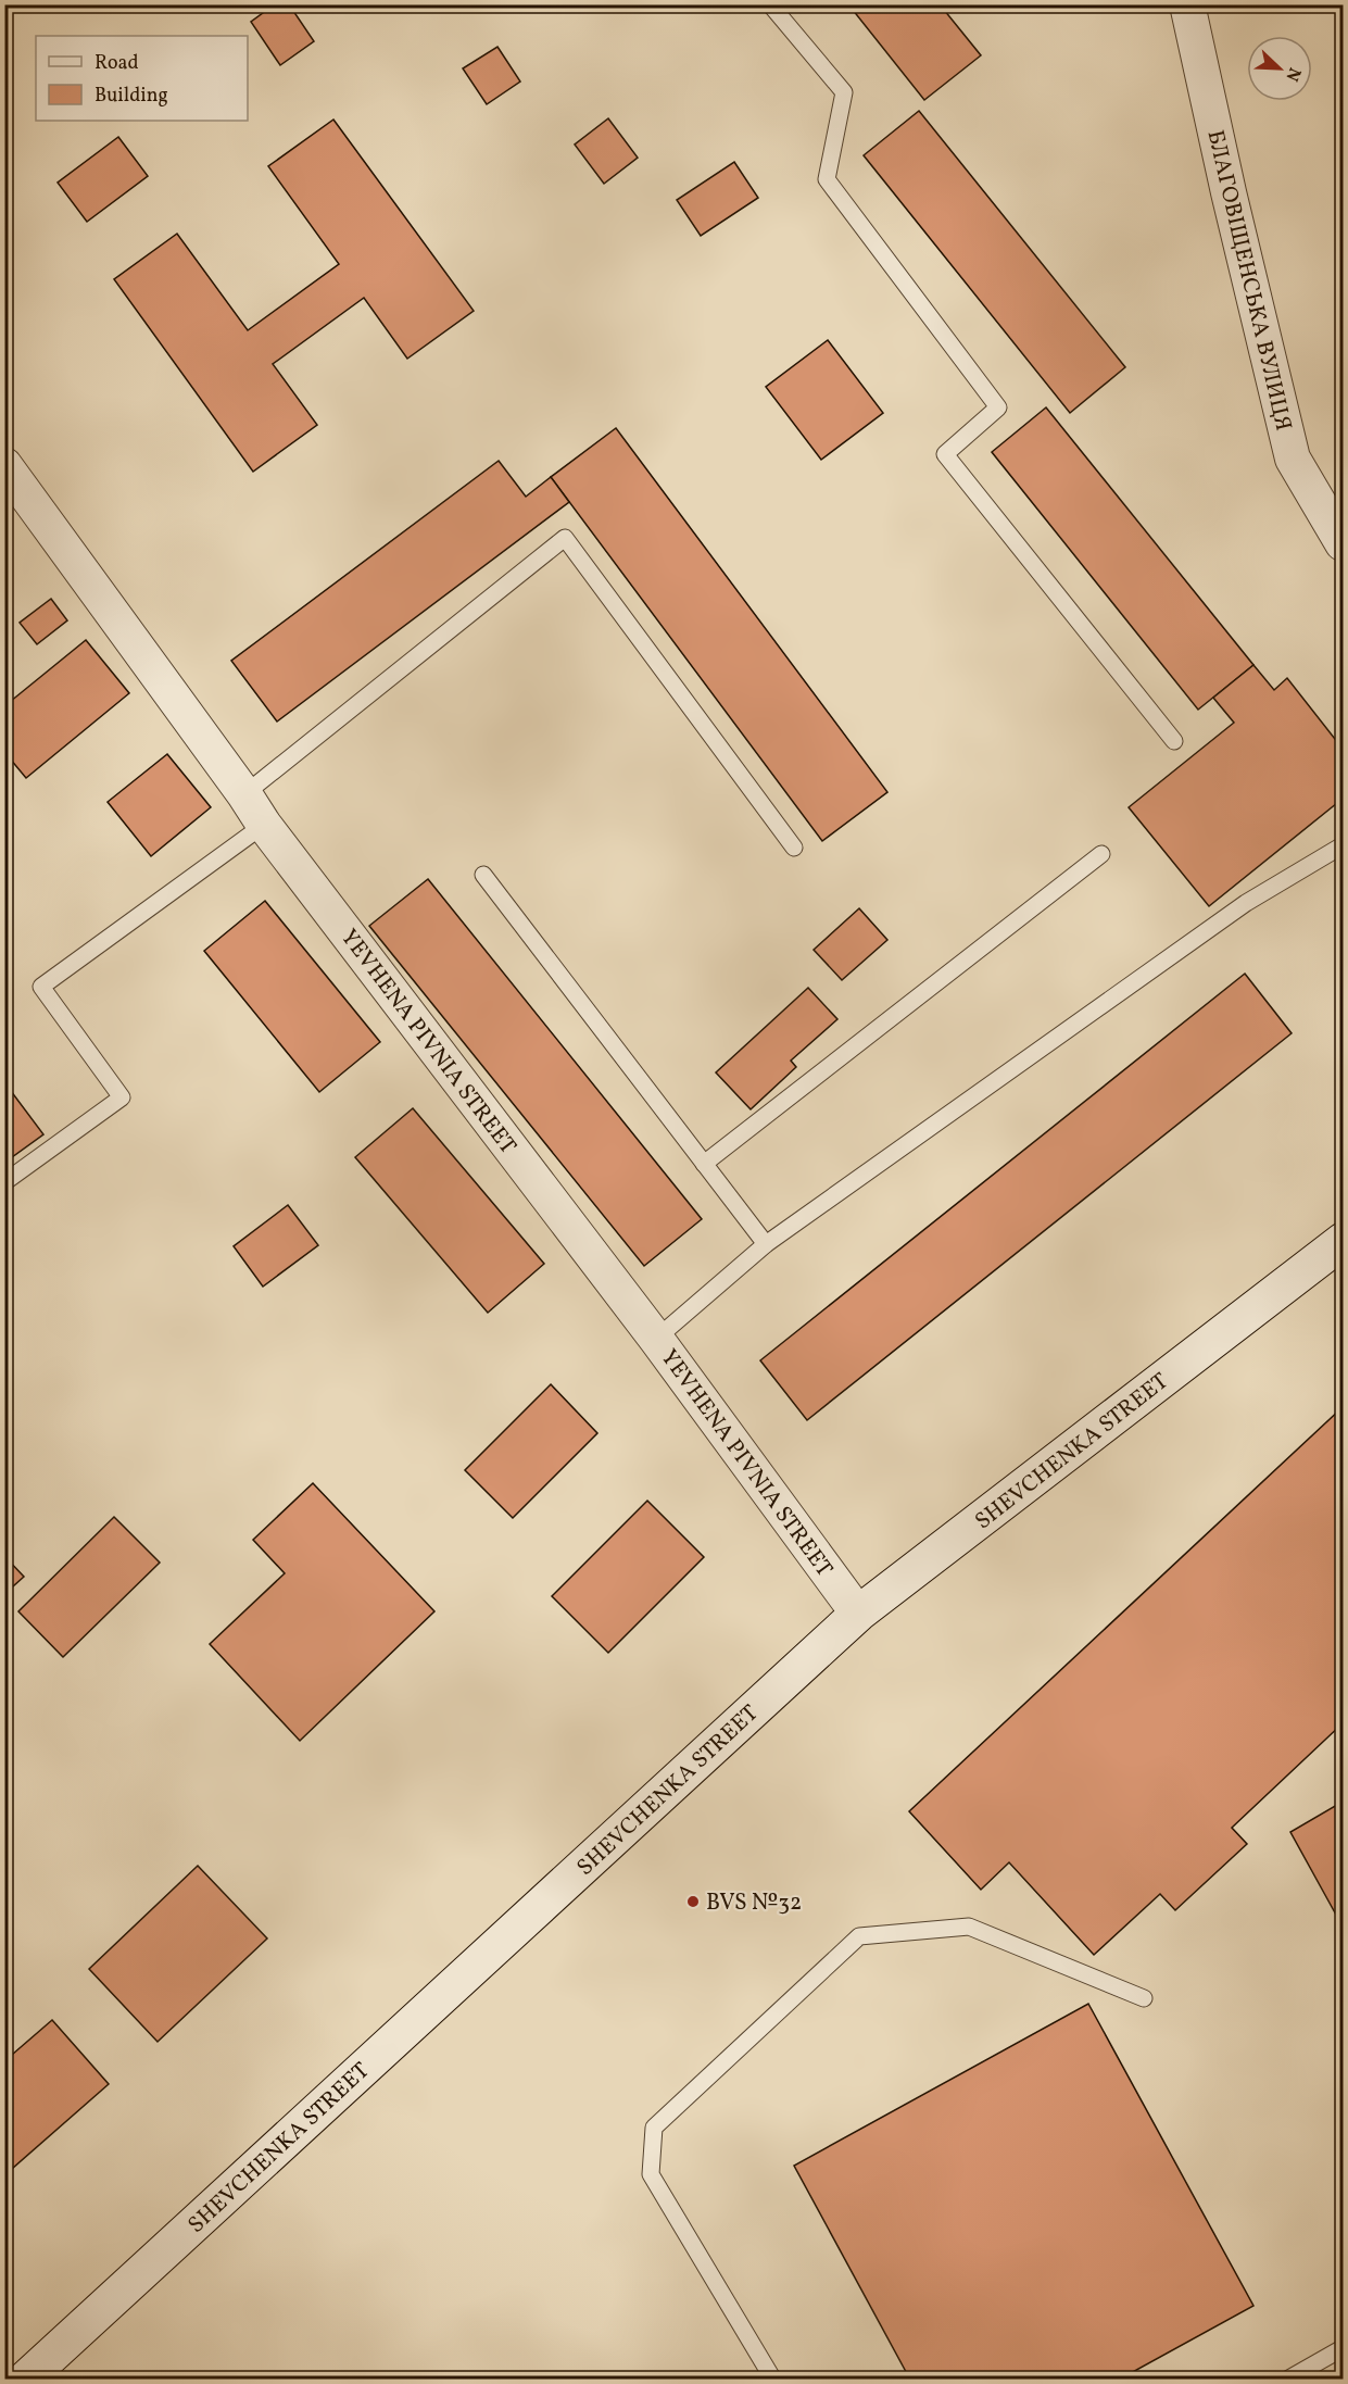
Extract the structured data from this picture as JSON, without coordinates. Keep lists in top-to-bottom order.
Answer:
{
  "streets": {
    "main road": ["SHEVCHENKA STREET"],
    "street": ["БЛАГОВІЩЕНСЬКА ВУЛИЦЯ", "YEVHENA PIVNIA STREET"]
  },
  "crossings": [
    ["YEVHENA PIVNIA STREET", "SHEVCHENKA STREET"]
  ],
  "places": ["BVS №32"],
  "legend": ["Road", "Building"],
  "north": "bottom right"
}
